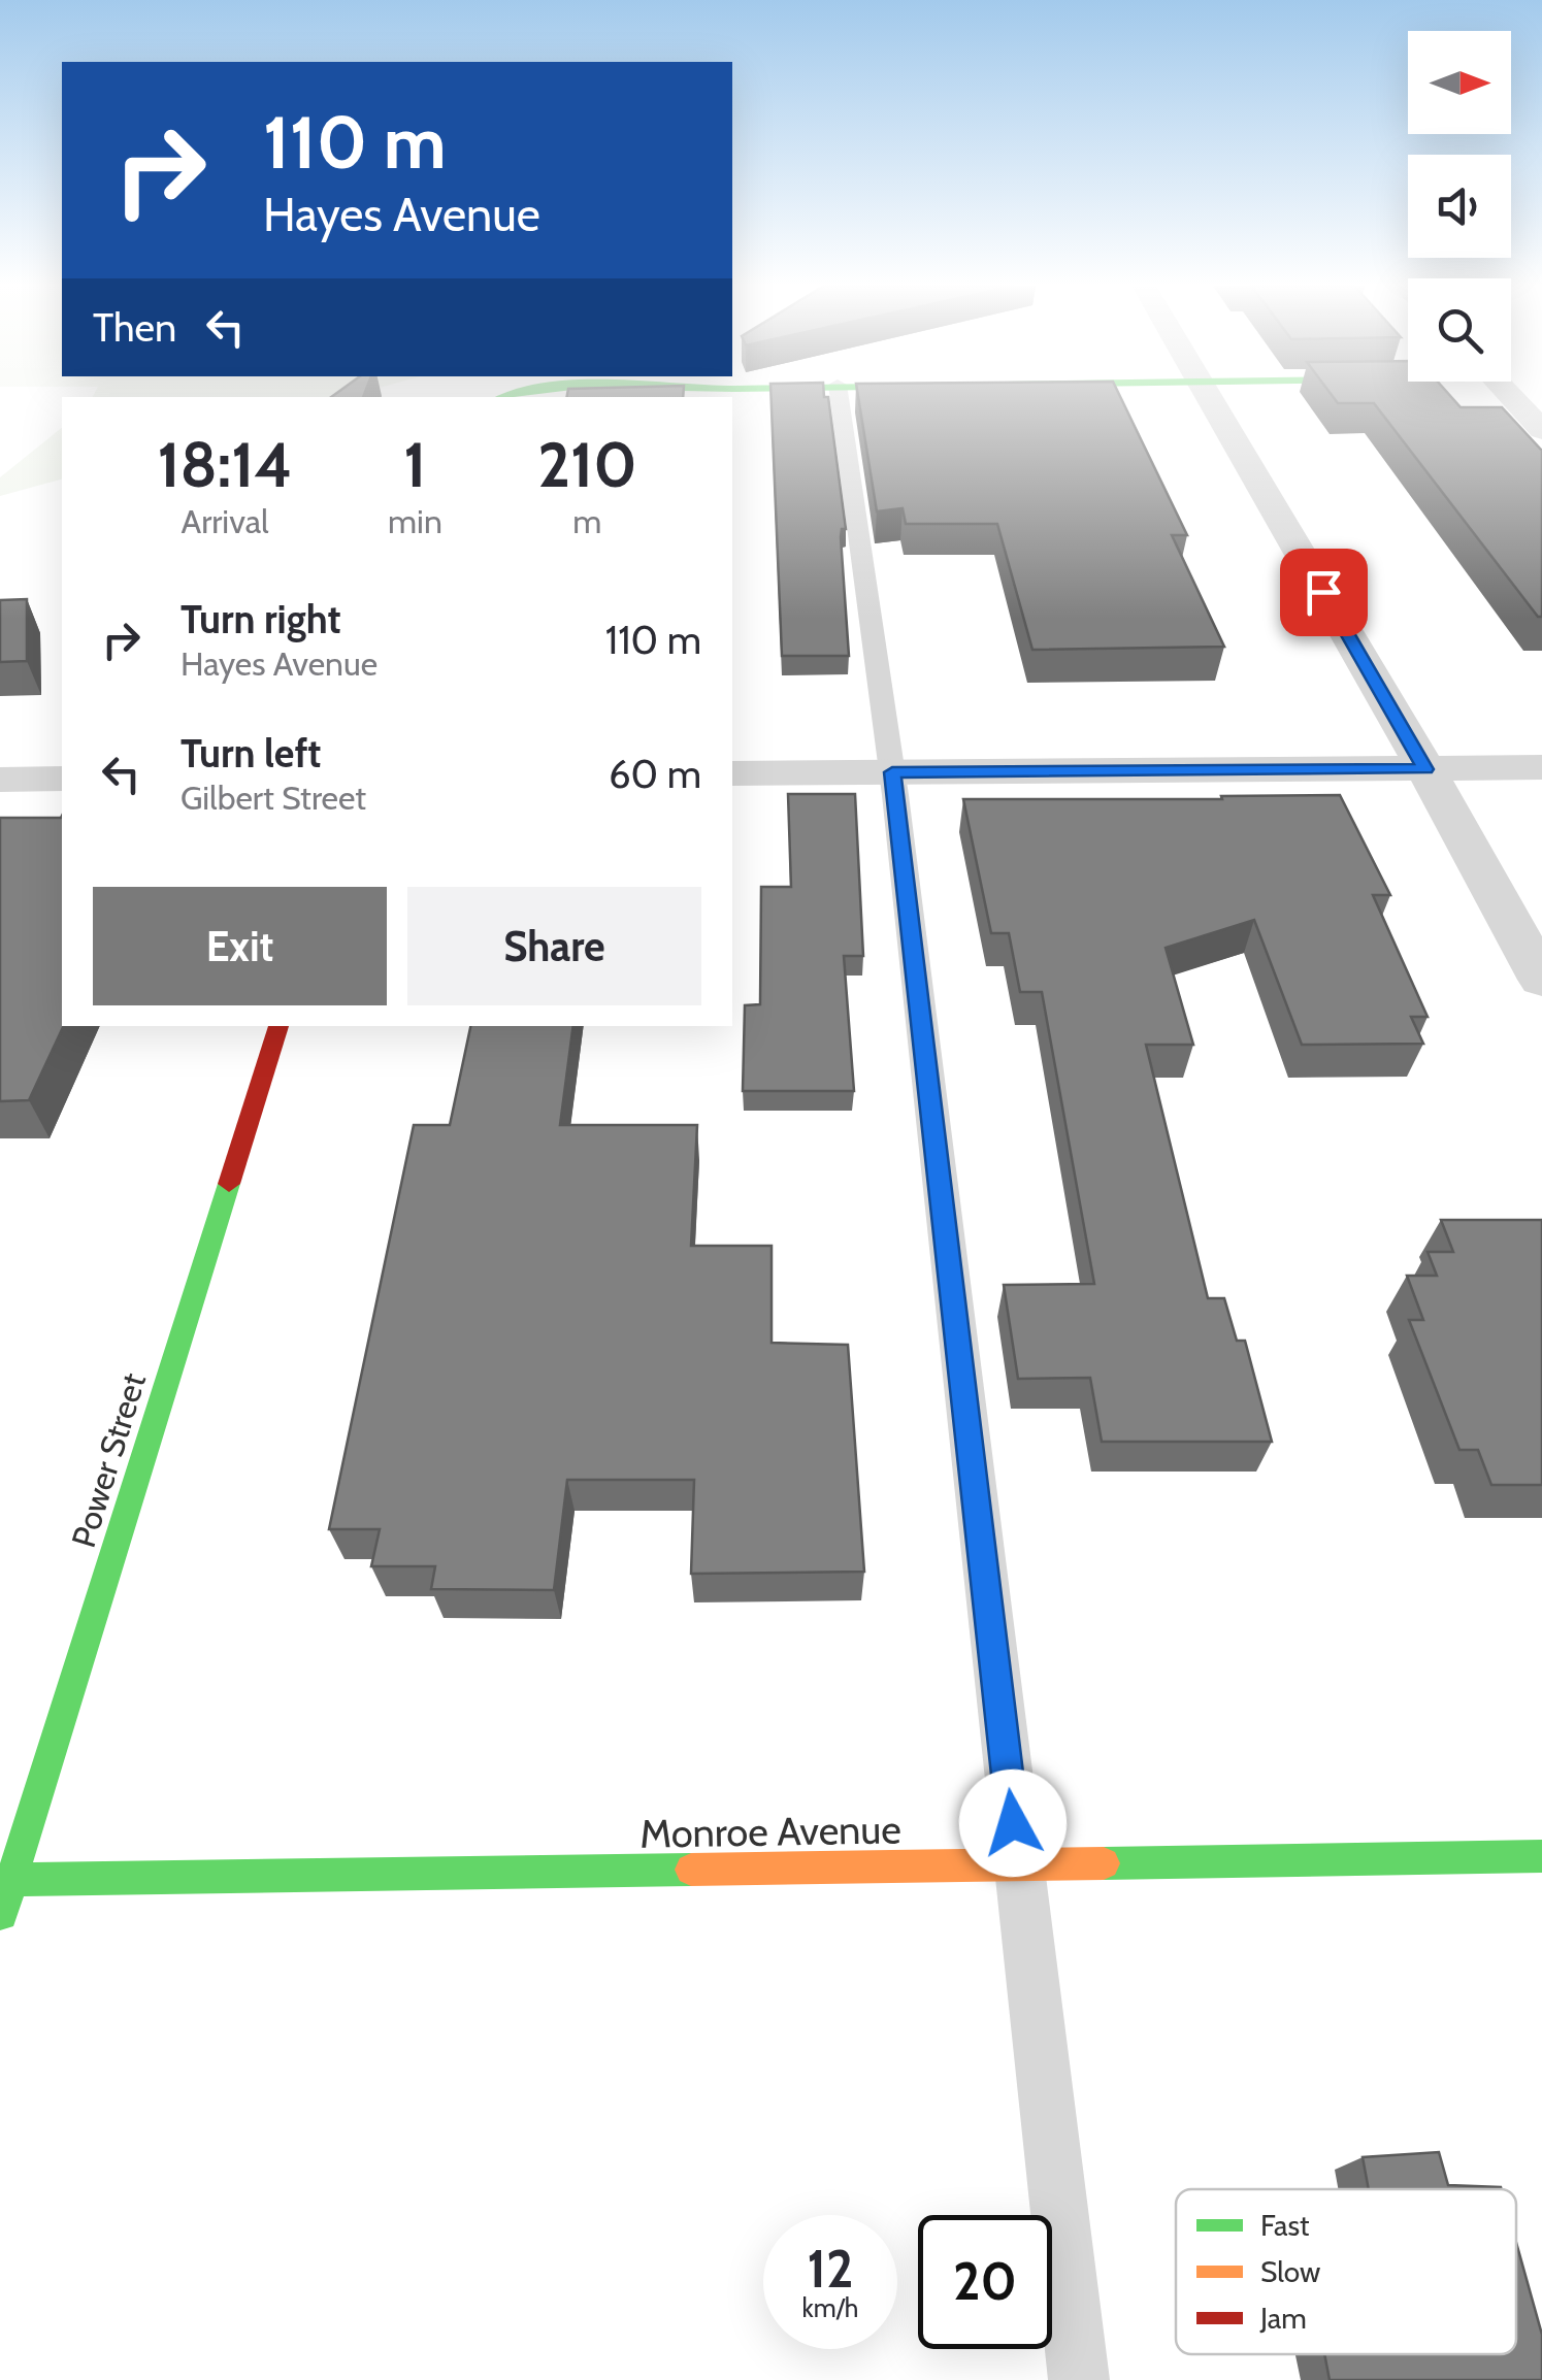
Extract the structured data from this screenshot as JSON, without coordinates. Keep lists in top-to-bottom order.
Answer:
{
  "streets": {
    "street": ["Power Street", "Monroe Avenue"]
  },
  "crossings": [
    ["Power Street", "Monroe Avenue"]
  ],
  "legend": ["Fast", "Slow", "Jam"],
  "north": "right",
  "page": {
    "turn": ["110 m", "Hayes Avenue"],
    "then": "Then",
    "eta": [
      "18:14",
      "Arrival",
      "1",
      "min",
      "210",
      "m"
    ],
    "list": [
      {
        "name": "Turn right",
        "note": "Hayes Avenue",
        "value": "110 m"
      },
      {
        "name": "Turn left",
        "note": "Gilbert Street",
        "value": "60 m"
      }
    ],
    "buttons": ["Exit", "Share"],
    "speed": "12 km/h",
    "limit": "20"
  }
}
